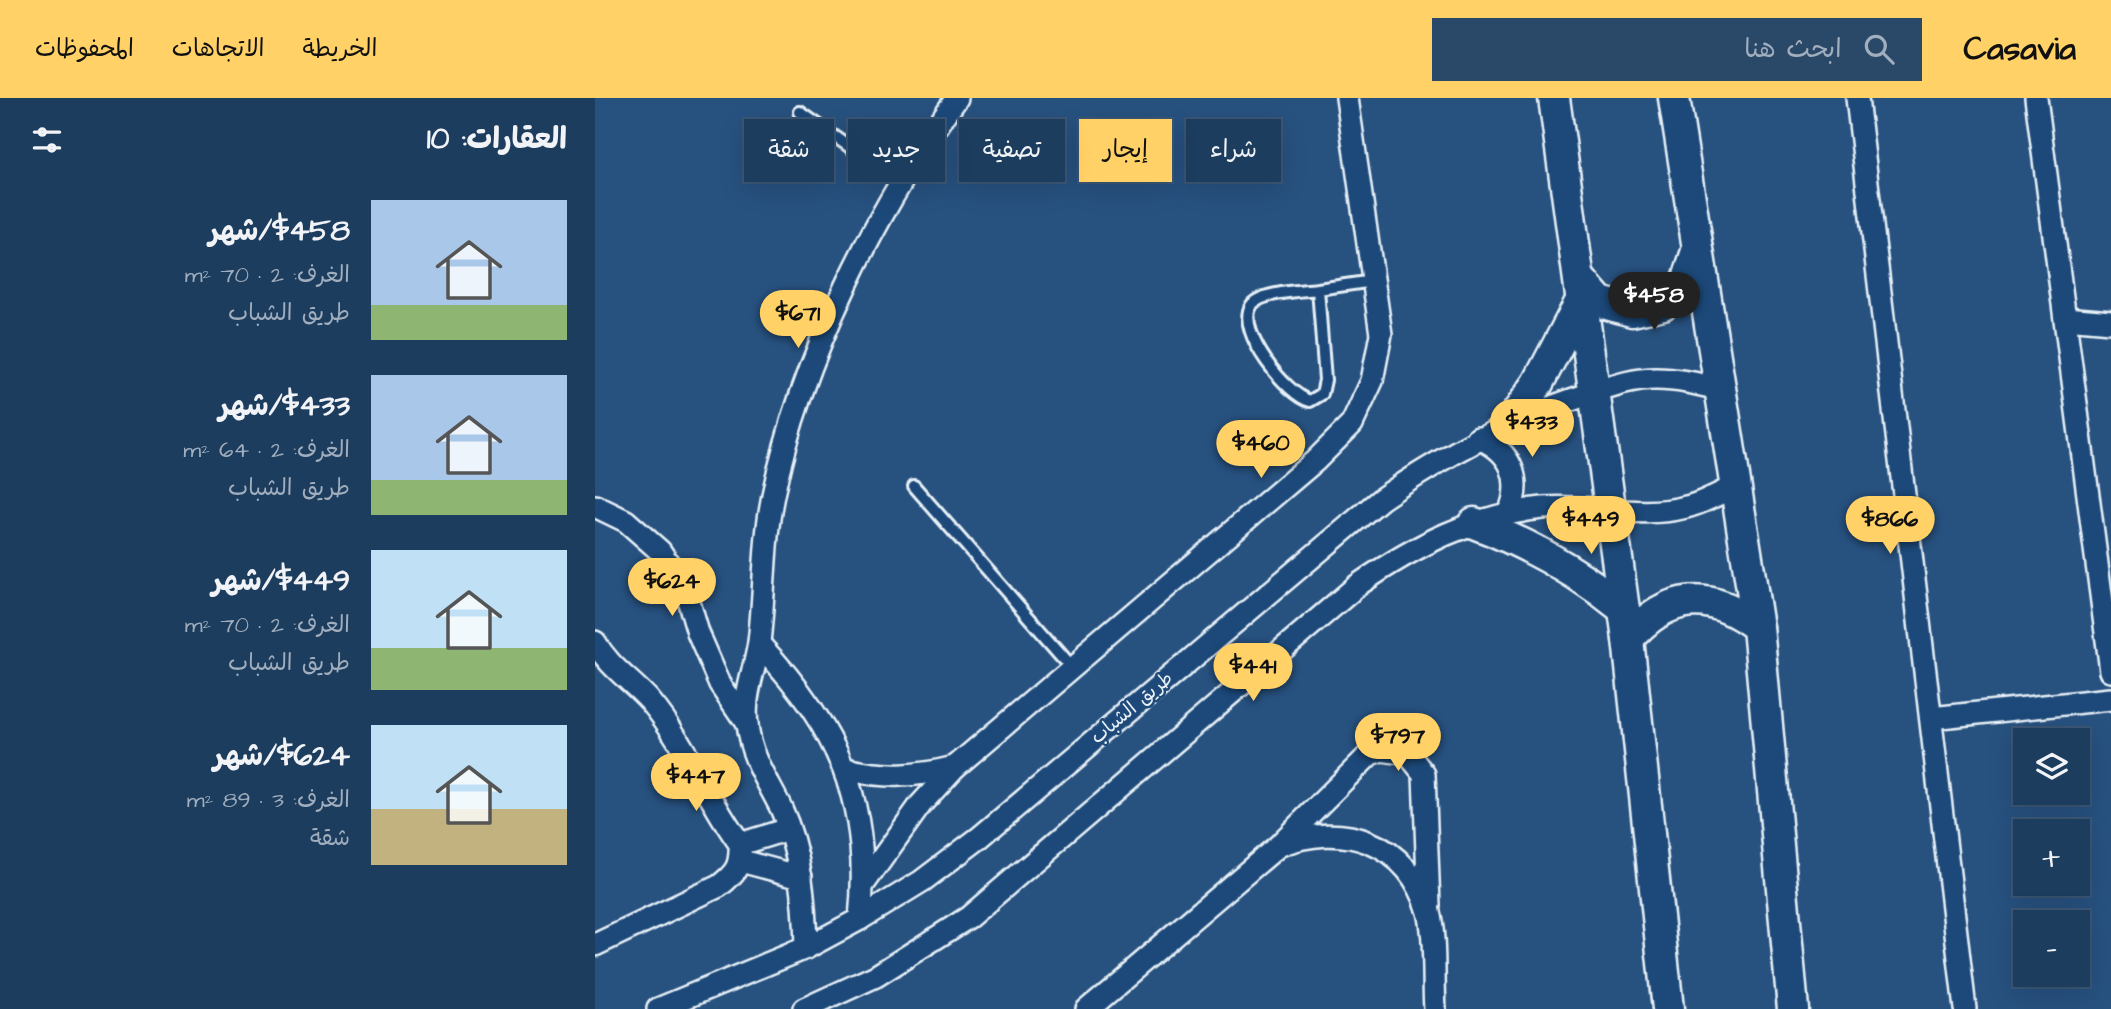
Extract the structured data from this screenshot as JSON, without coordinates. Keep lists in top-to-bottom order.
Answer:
{
  "streets": {
    "street": ["طريق الشباب"]
  },
  "page": {
    "header": "Casavia",
    "search": "ابحث هنا",
    "nav": ["الخريطة", "الاتجاهات", "المحفوظات"],
    "heading": "العقارات: 10",
    "chip": [
      "شراء",
      "إيجار",
      "تصفية",
      "جديد",
      "شقة"
    ],
    "list": [
      {
        "name": "$458/شهر",
        "note": "الغرف: 2 · 70 m² · طريق الشباب"
      },
      {
        "name": "$433/شهر",
        "note": "الغرف: 2 · 64 m² · طريق الشباب"
      },
      {
        "name": "$449/شهر",
        "note": "الغرف: 2 · 70 m² · طريق الشباب"
      },
      {
        "name": "$624/شهر",
        "note": "الغرف: 3 · 89 m² · شقة"
      }
    ],
    "price": [
      "$458",
      "$671",
      "$433",
      "$460",
      "$449",
      "$866",
      "$624",
      "$441",
      "$797",
      "$447"
    ],
    "map_buttons": ["+", "−"]
  }
}
